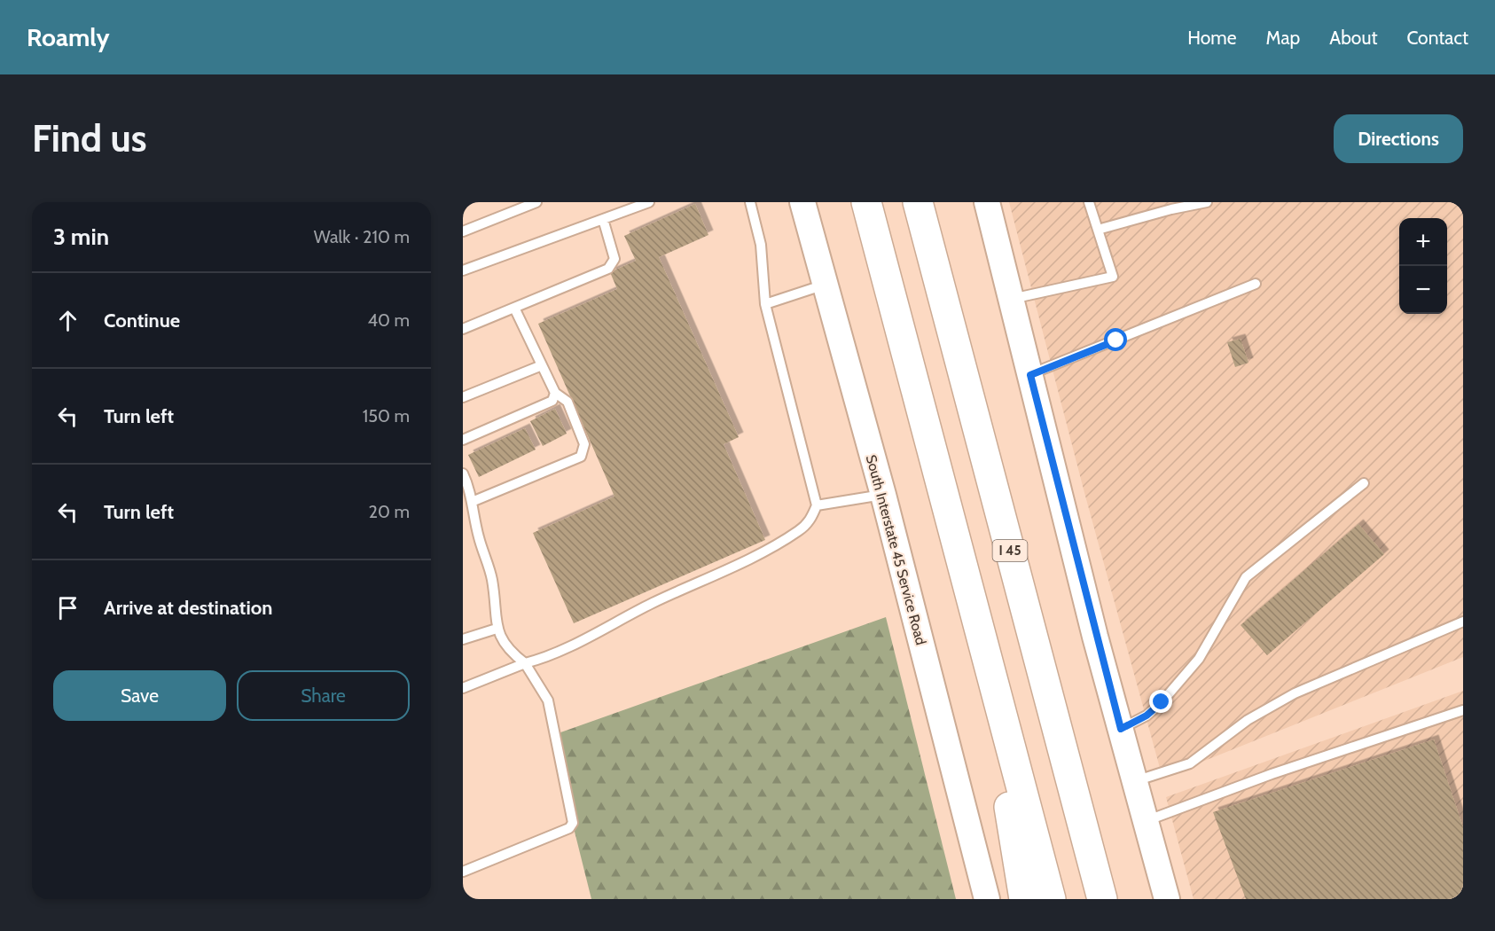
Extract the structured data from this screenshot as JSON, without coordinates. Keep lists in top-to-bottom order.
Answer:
{
  "streets": {
    "highway": ["I 45"],
    "main road": ["South Interstate 45 Service Road"]
  },
  "page": {
    "header": "Roamly",
    "nav": [
      "Home",
      "Map",
      "About",
      "Contact"
    ],
    "buttons": [
      "Directions",
      ["Save", "Share"]
    ],
    "title": "Find us",
    "heading": ["3 min", "Walk · 210 m"],
    "map_buttons": ["+", "−"],
    "list": [
      ["Continue", "40 m"],
      ["Turn left", "150 m"],
      ["Turn left", "20 m"],
      "Arrive at destination"
    ]
  }
}
